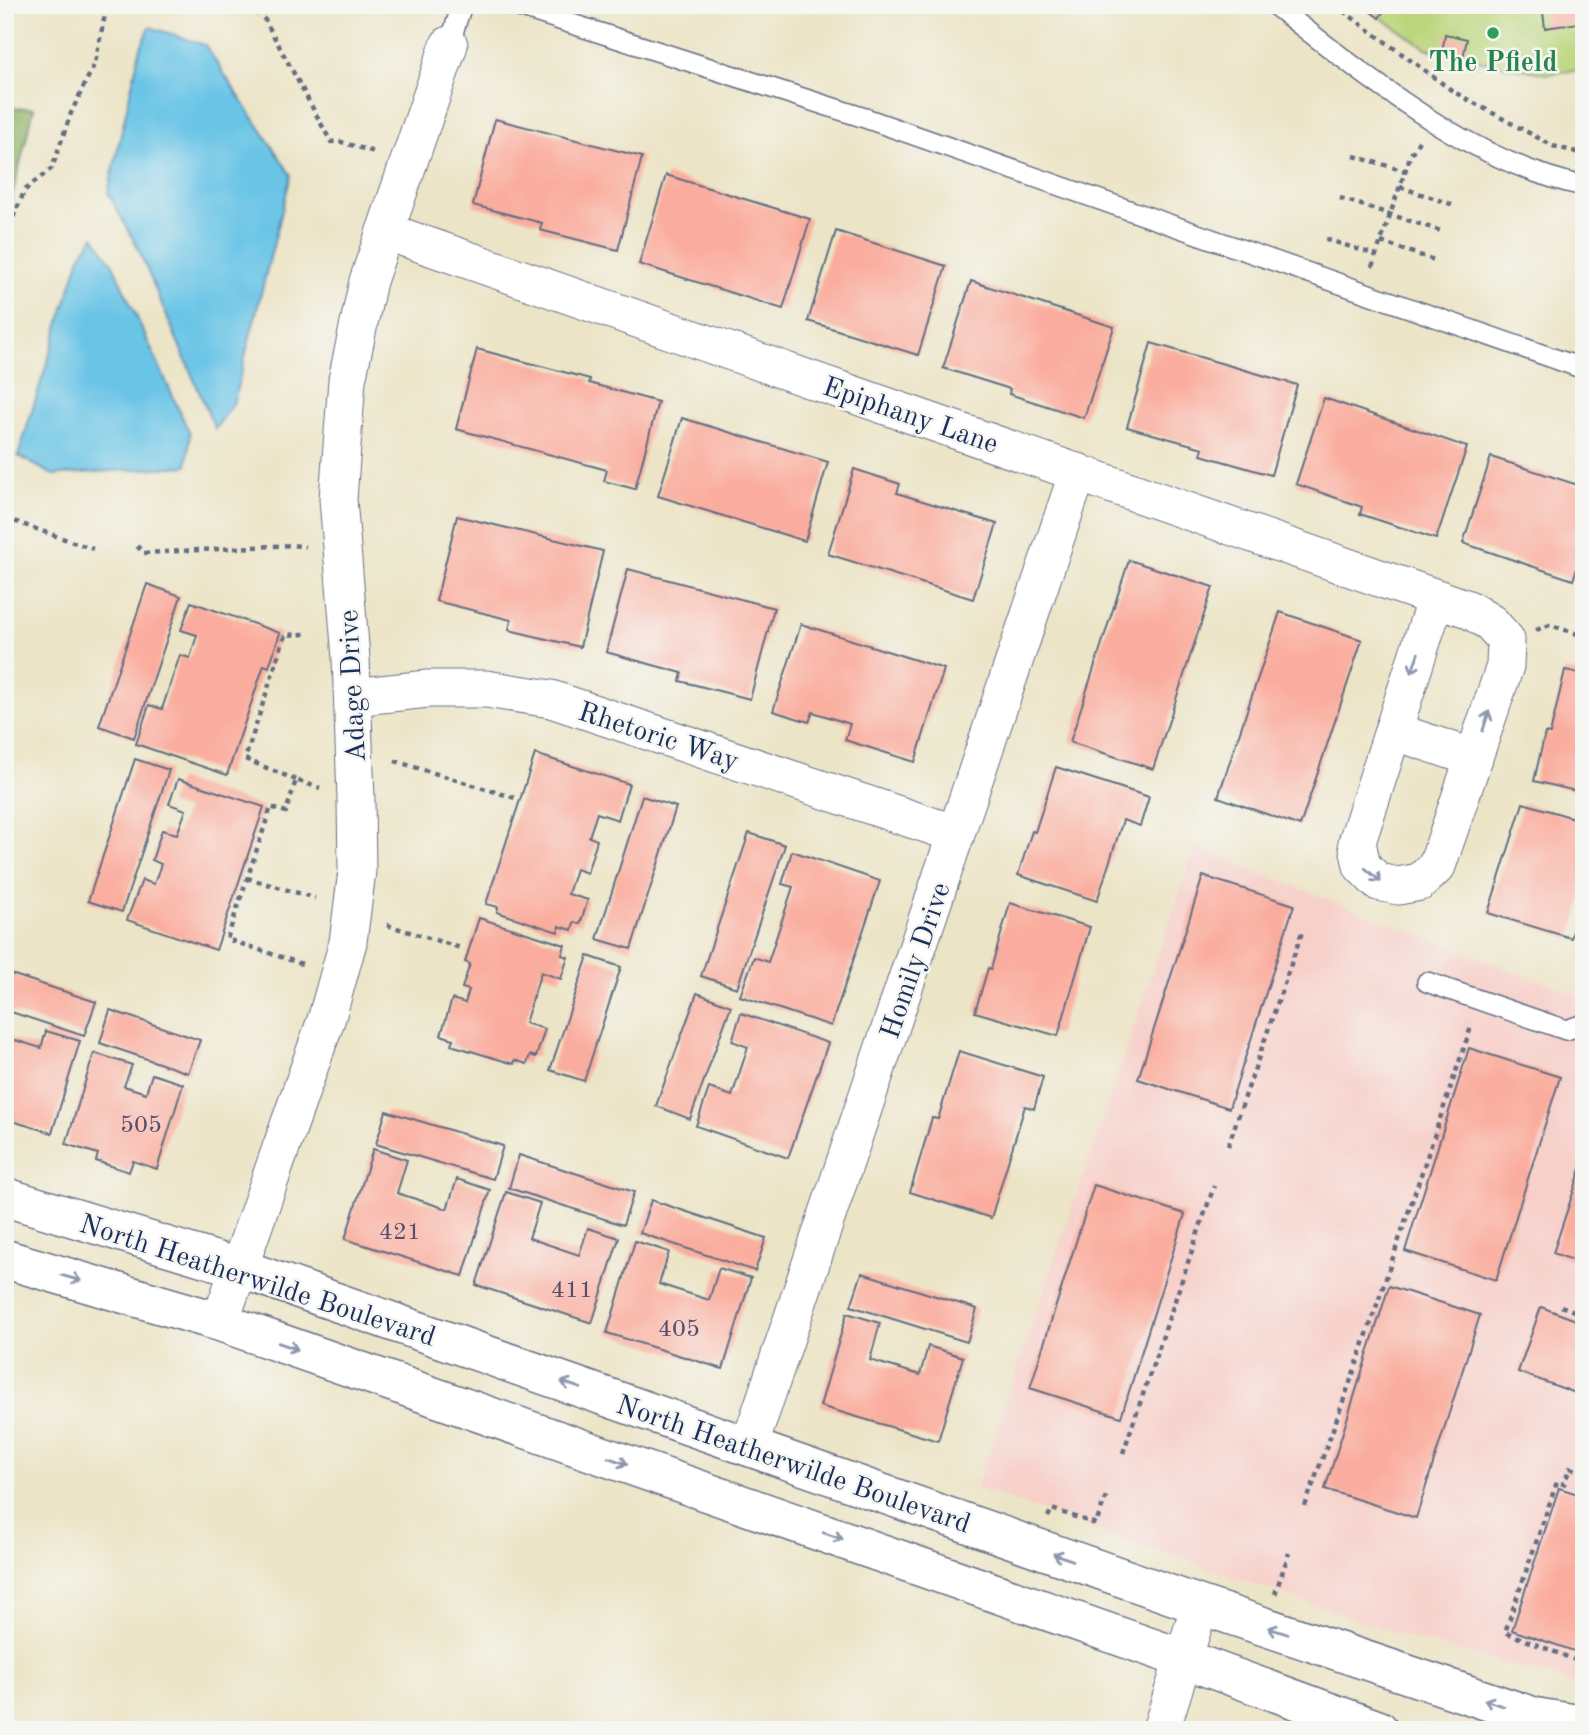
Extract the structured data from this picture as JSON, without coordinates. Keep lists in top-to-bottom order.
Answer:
{
  "streets": {
    "main road": ["North Heatherwilde Boulevard"],
    "street": [
      "Epiphany Lane",
      "Adage Drive",
      "Rhetoric Way",
      "Homily Drive"
    ]
  },
  "crossings": [
    ["Epiphany Lane", "Adage Drive"],
    ["Epiphany Lane", "Homily Drive"],
    ["Adage Drive", "Rhetoric Way"],
    ["Adage Drive", "North Heatherwilde Boulevard"],
    ["Rhetoric Way", "Homily Drive"],
    ["Homily Drive", "North Heatherwilde Boulevard"]
  ],
  "places": ["The Pfield"],
  "house_numbers": [
    "505",
    "421",
    "411",
    "405"
  ]
}
